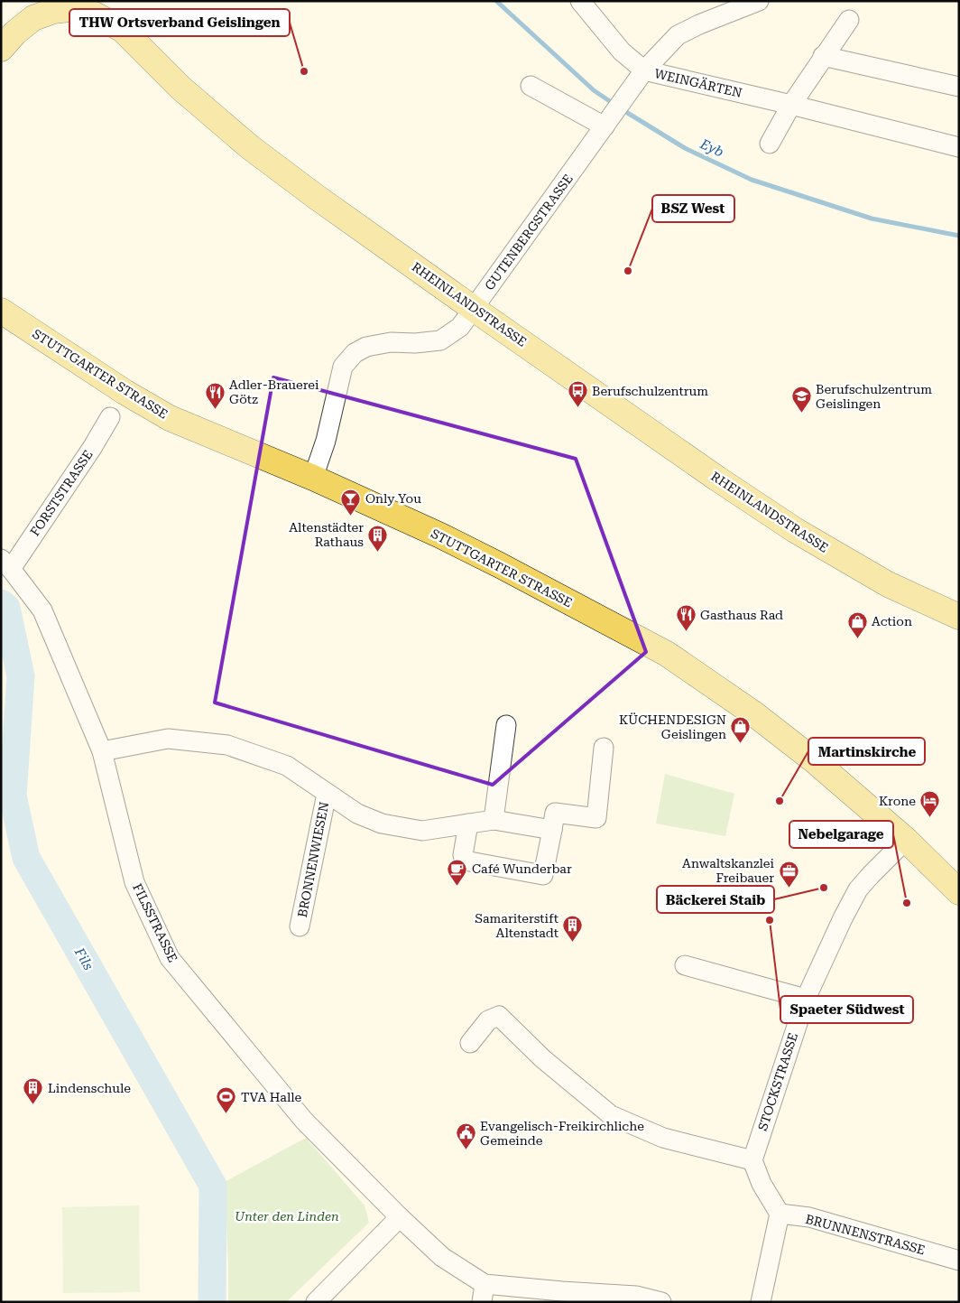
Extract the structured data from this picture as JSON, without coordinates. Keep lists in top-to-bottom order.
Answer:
{
  "streets": {
    "main road": ["RHEINLANDSTRASSE", "STUTTGARTER STRASSE"],
    "street": [
      "WEINGÄRTEN",
      "GUTENBERGSTRASSE",
      "FORSTSTRASSE",
      "BRONNENWIESEN",
      "FILSSTRASSE",
      "STOCKSTRASSE",
      "BRUNNENSTRASSE"
    ]
  },
  "crossings": [
    ["WEINGÄRTEN", "GUTENBERGSTRASSE"],
    ["GUTENBERGSTRASSE", "RHEINLANDSTRASSE"],
    ["GUTENBERGSTRASSE", "STUTTGARTER STRASSE"],
    ["STUTTGARTER STRASSE", "STOCKSTRASSE"],
    ["FORSTSTRASSE", "FILSSTRASSE"],
    ["BRONNENWIESEN", "FILSSTRASSE"]
  ],
  "water": ["Eyb", "Fils"],
  "parks": ["Unter den Linden"],
  "places": {
    "other": [
      "THW Ortsverband Geislingen",
      "BSZ West",
      "Martinskirche",
      "Bäckerei Staib",
      "Nebelgarage",
      "Spaeter Südwest"
    ],
    "bus stop": ["Berufschulzentrum"],
    "restaurant": ["Adler-Brauerei Götz", "Gasthaus Rad"],
    "school or university": ["Berufschulzentrum Geislingen"],
    "bar": ["Only You"],
    "building": ["Altenstädter Rathaus", "Samariterstift Altenstadt", "Lindenschule"],
    "shop": ["Action", "KÜCHENDESIGN Geislingen"],
    "hotel": ["Krone"],
    "cafe": ["Café Wunderbar"],
    "office": ["Anwaltskanzlei Freibauer"],
    "sports": ["TVA Halle"],
    "public building": ["Evangelisch-Freikirchliche Gemeinde"]
  }
}
